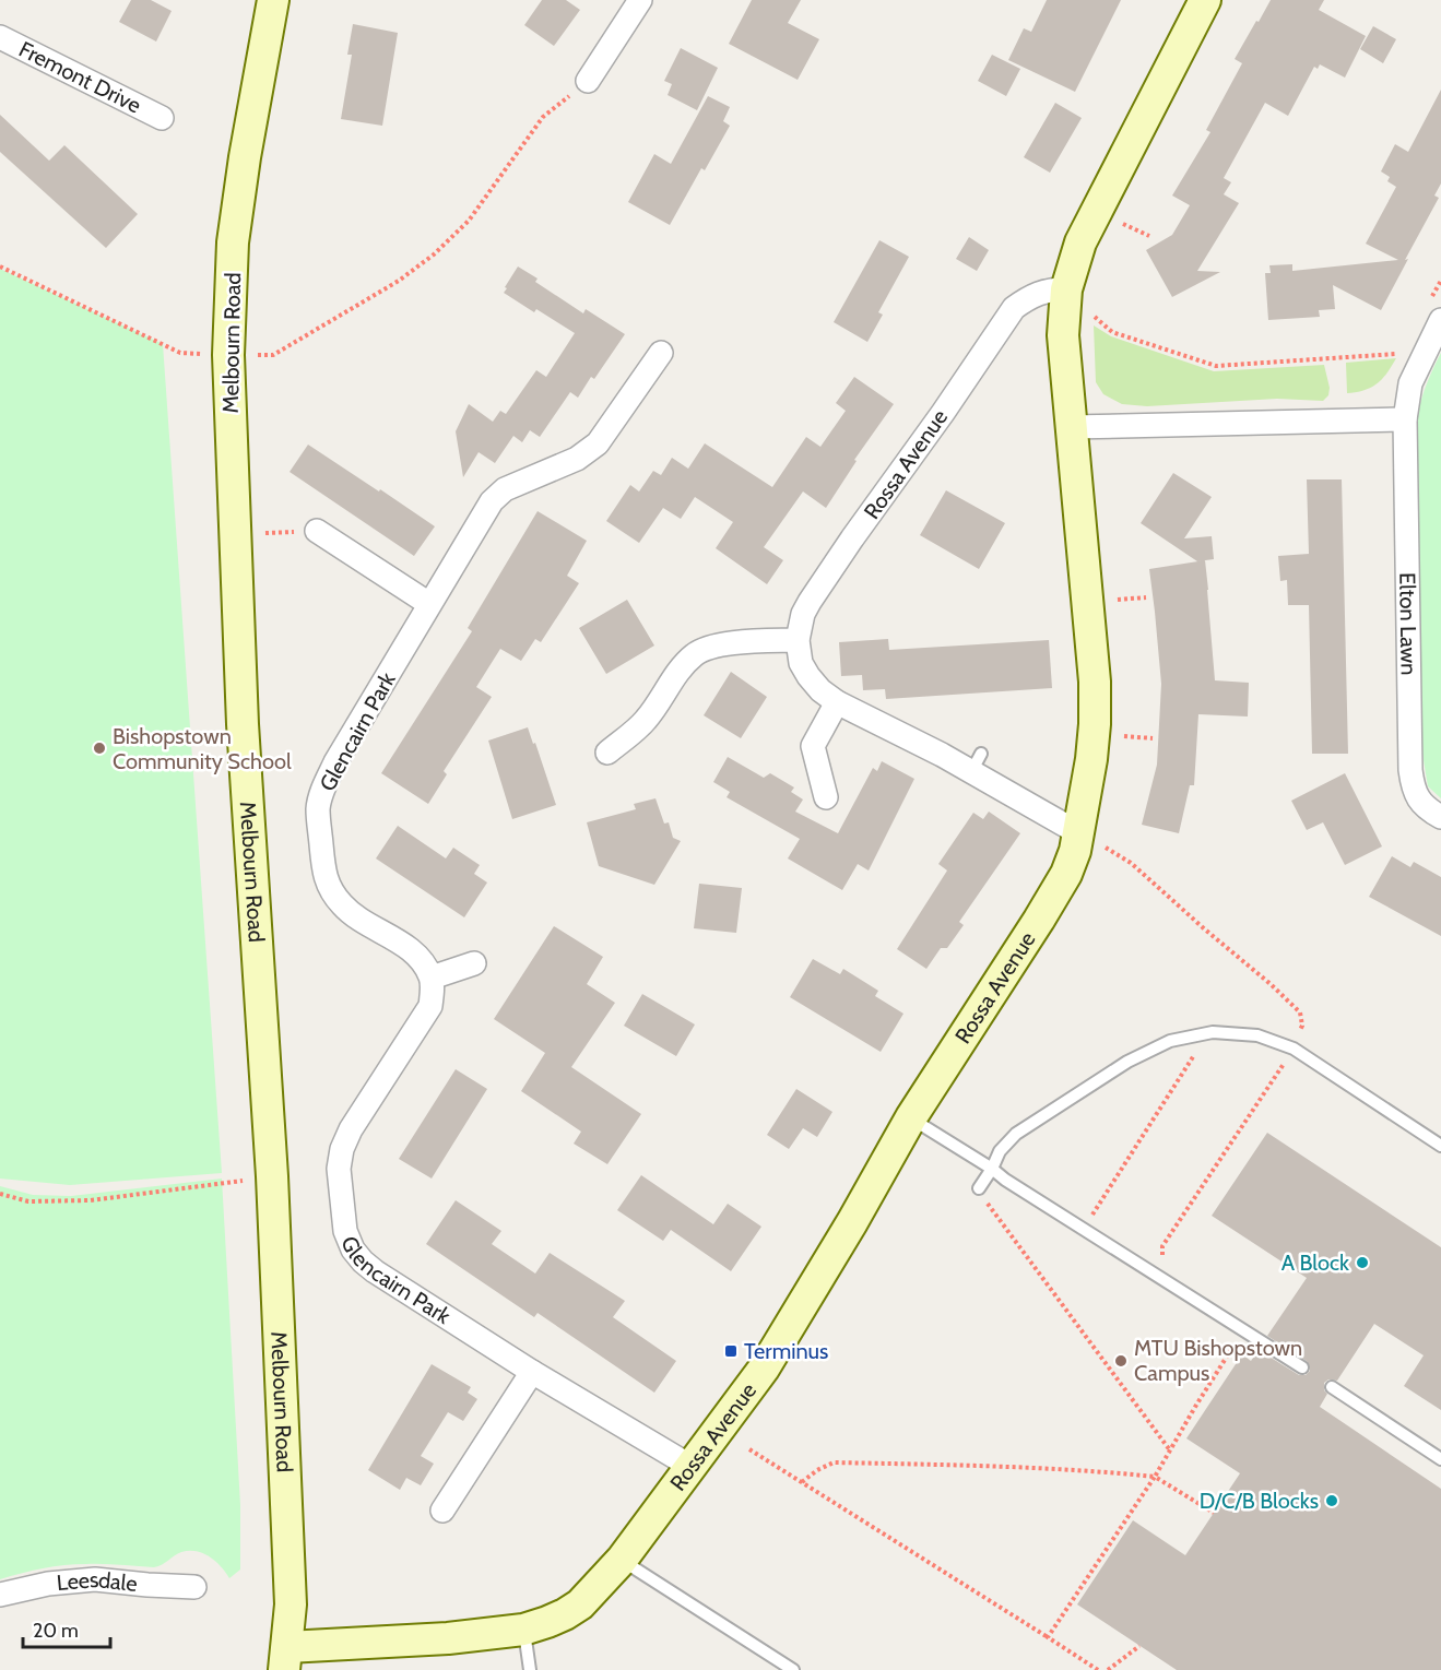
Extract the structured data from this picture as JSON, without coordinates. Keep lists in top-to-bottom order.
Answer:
{
  "streets": {
    "street": [
      "Fremont Drive",
      "Melbourn Road",
      "Rossa Avenue",
      "Elton Lawn",
      "Glencairn Park",
      "Leesdale"
    ]
  },
  "crossings": [
    ["Melbourn Road", "Rossa Avenue"],
    ["Rossa Avenue", "Glencairn Park"]
  ],
  "places": {
    "other": [
      "Bishopstown Community School",
      "A Block",
      "MTU Bishopstown Campus",
      "D/C/B Blocks"
    ],
    "transit": ["Terminus"]
  },
  "scale_bar": "20 m"
}
